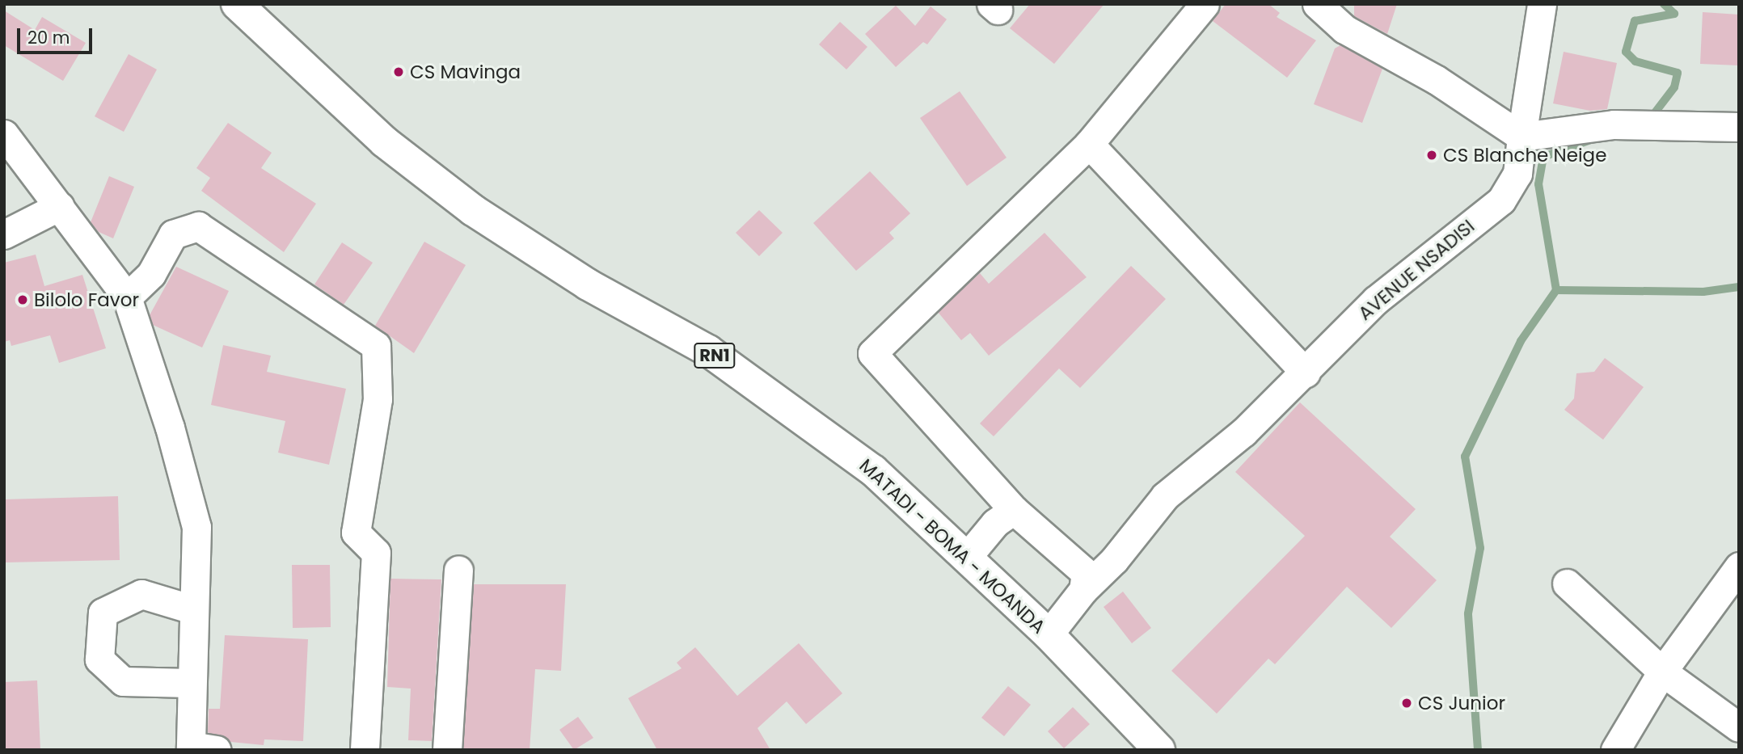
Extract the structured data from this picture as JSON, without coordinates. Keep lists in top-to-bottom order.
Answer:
{
  "streets": {
    "highway": ["RN1", "MATADI - BOMA - MOANDA"],
    "street": ["AVENUE NSADISI"]
  },
  "crossings": [
    ["AVENUE NSADISI", "MATADI - BOMA - MOANDA"]
  ],
  "places": [
    "CS Mavinga",
    "CS Blanche Neige",
    "Bilolo Favor",
    "CS Junior"
  ],
  "scale_bar": "20 m"
}
